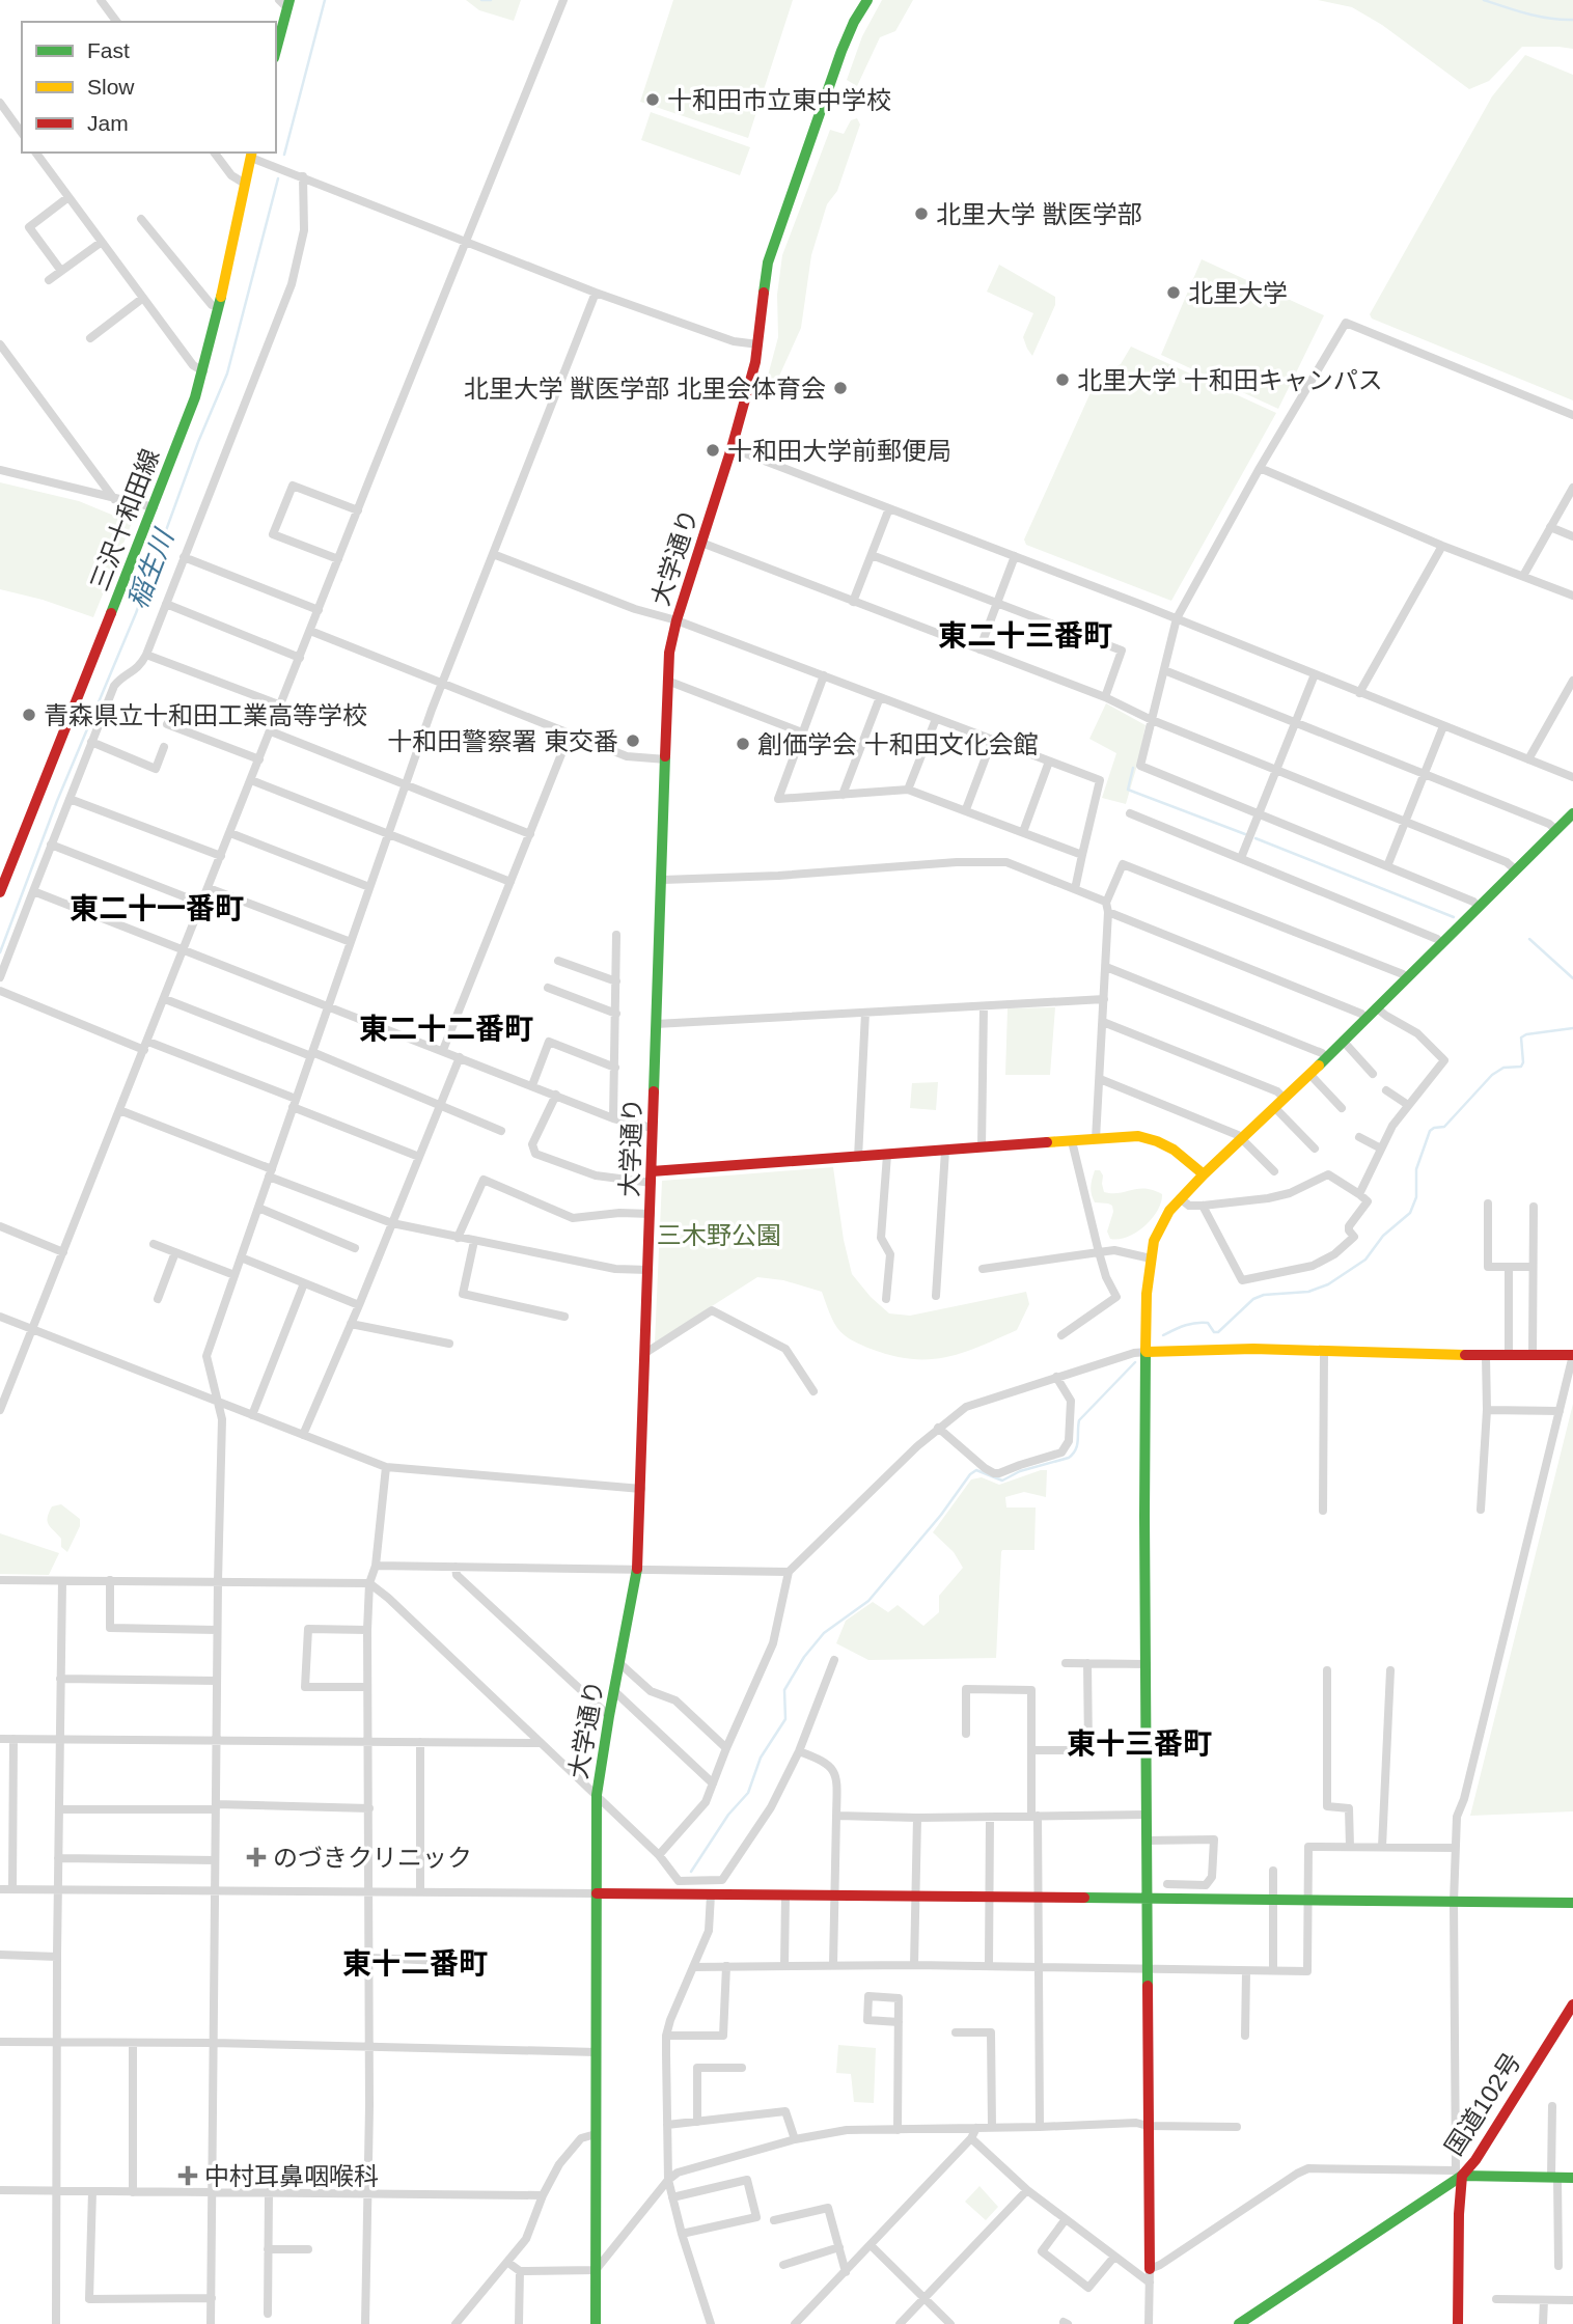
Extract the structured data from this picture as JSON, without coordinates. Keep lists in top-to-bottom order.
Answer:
{
  "streets": {
    "main road": ["三沢十和田線", "大学通り", "国道102号"]
  },
  "districts": [
    "東二十三番町",
    "東二十一番町",
    "東二十二番町",
    "東十三番町",
    "東十二番町"
  ],
  "water": ["稲生川"],
  "parks": ["三木野公園"],
  "places": {
    "other": [
      "十和田市立東中学校",
      "北里大学 獣医学部",
      "北里大学",
      "北里大学 十和田キャンパス",
      "北里大学 獣医学部 北里会体育会",
      "十和田大学前郵便局",
      "青森県立十和田工業高等学校",
      "十和田警察署 東交番",
      "創価学会 十和田文化会館"
    ],
    "health": ["のづきクリニック", "中村耳鼻咽喉科"]
  },
  "legend": ["Fast", "Slow", "Jam"]
}
